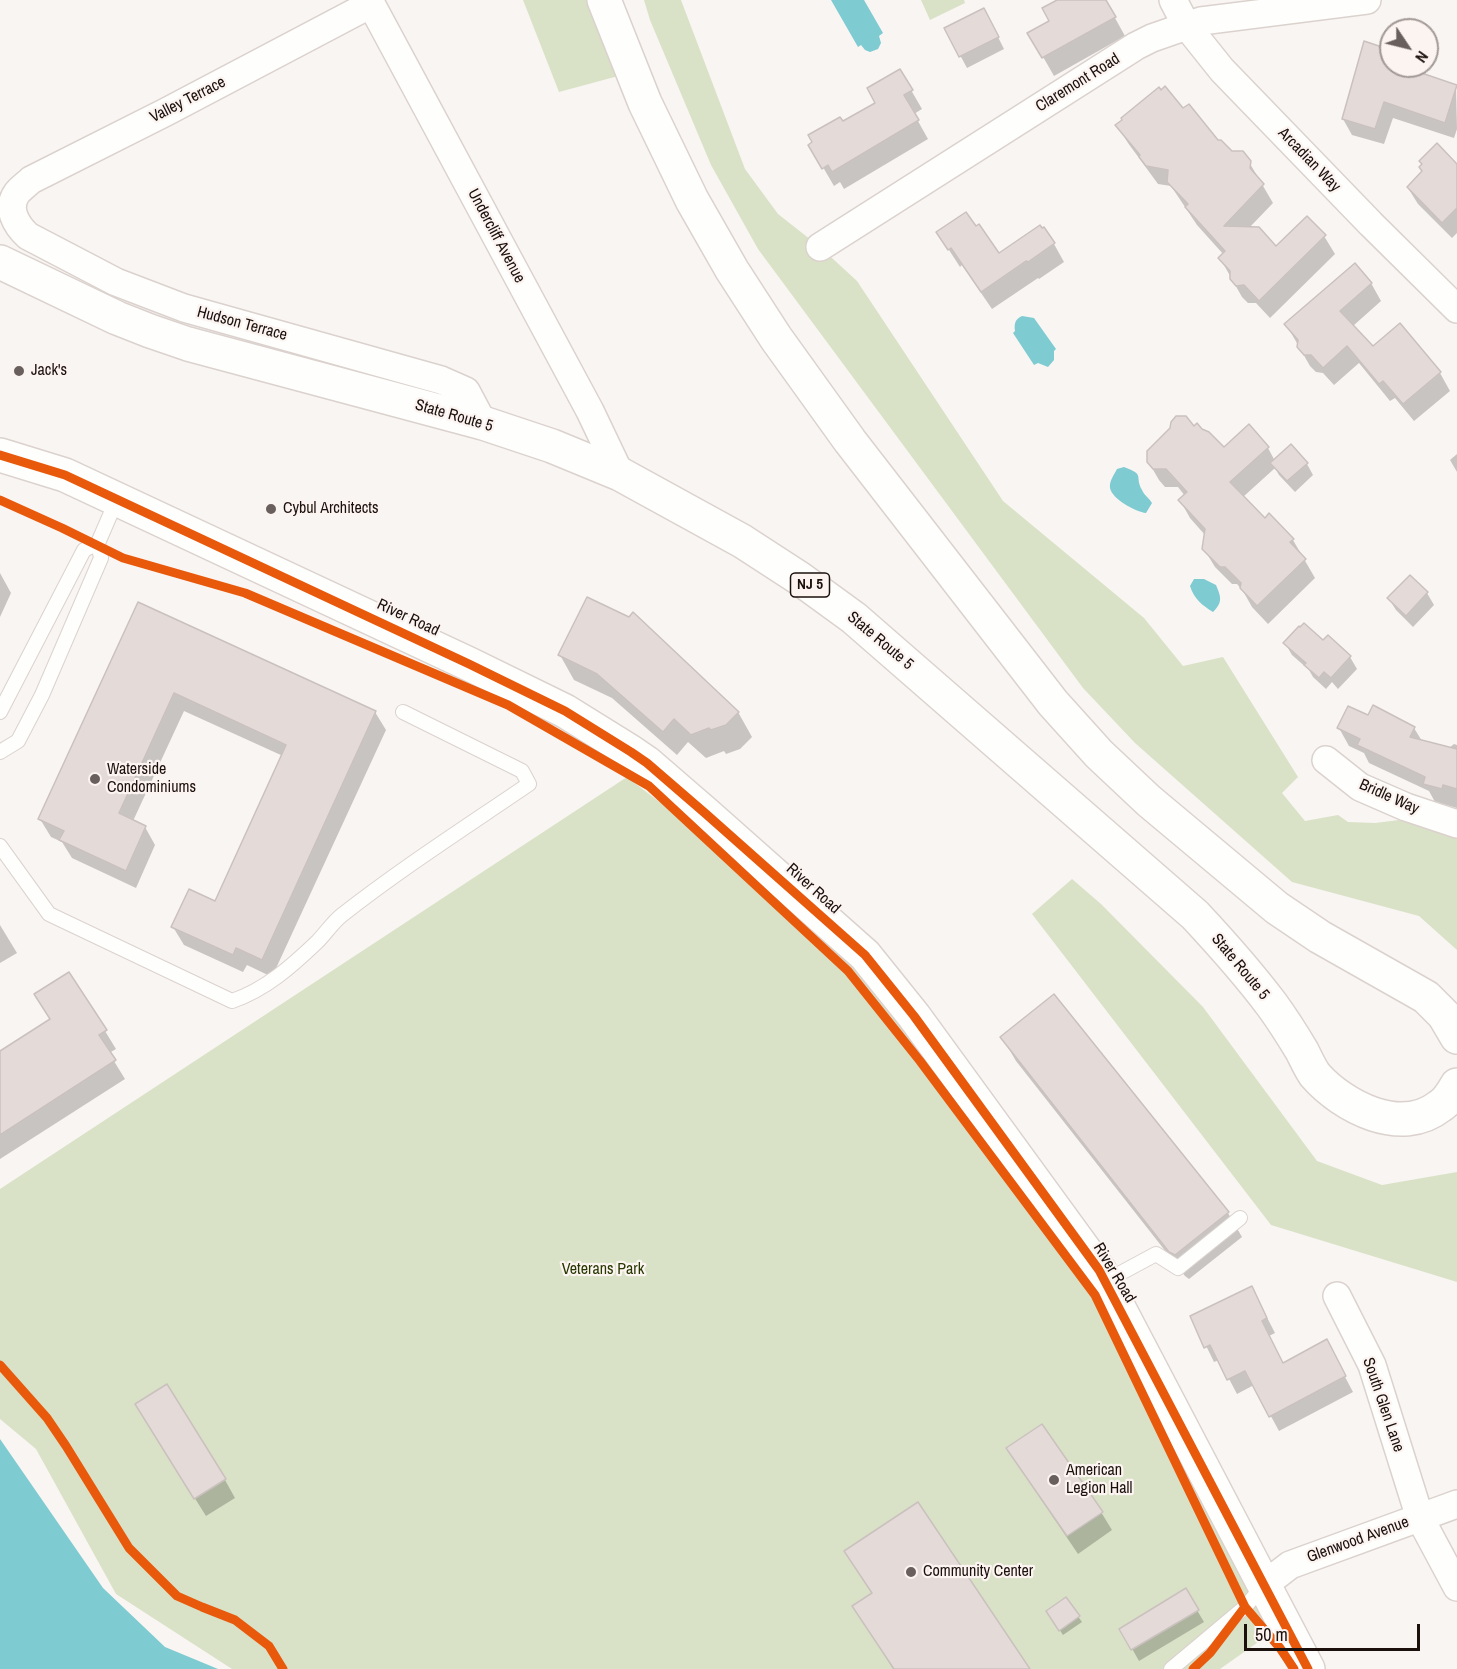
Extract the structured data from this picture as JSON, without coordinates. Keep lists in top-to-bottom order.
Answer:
{
  "streets": {
    "main road": ["State Route 5", "NJ 5", "River Road"],
    "street": [
      "Claremont Road",
      "Valley Terrace",
      "Arcadian Way",
      "Undercliff Avenue",
      "Hudson Terrace",
      "Bridle Way",
      "South Glen Lane",
      "Glenwood Avenue"
    ]
  },
  "crossings": [
    ["Claremont Road", "Arcadian Way"],
    ["Valley Terrace", "Undercliff Avenue"],
    ["Valley Terrace", "Hudson Terrace"],
    ["Undercliff Avenue", "State Route 5"],
    ["Hudson Terrace", "State Route 5"],
    ["River Road", "Glenwood Avenue"],
    ["South Glen Lane", "Glenwood Avenue"]
  ],
  "parks": ["Veterans Park"],
  "places": [
    "Jack's",
    "Cybul Architects",
    "Waterside Condominiums",
    "American Legion Hall",
    "Community Center"
  ],
  "scale_bar": "50 m",
  "north": "bottom right"
}
